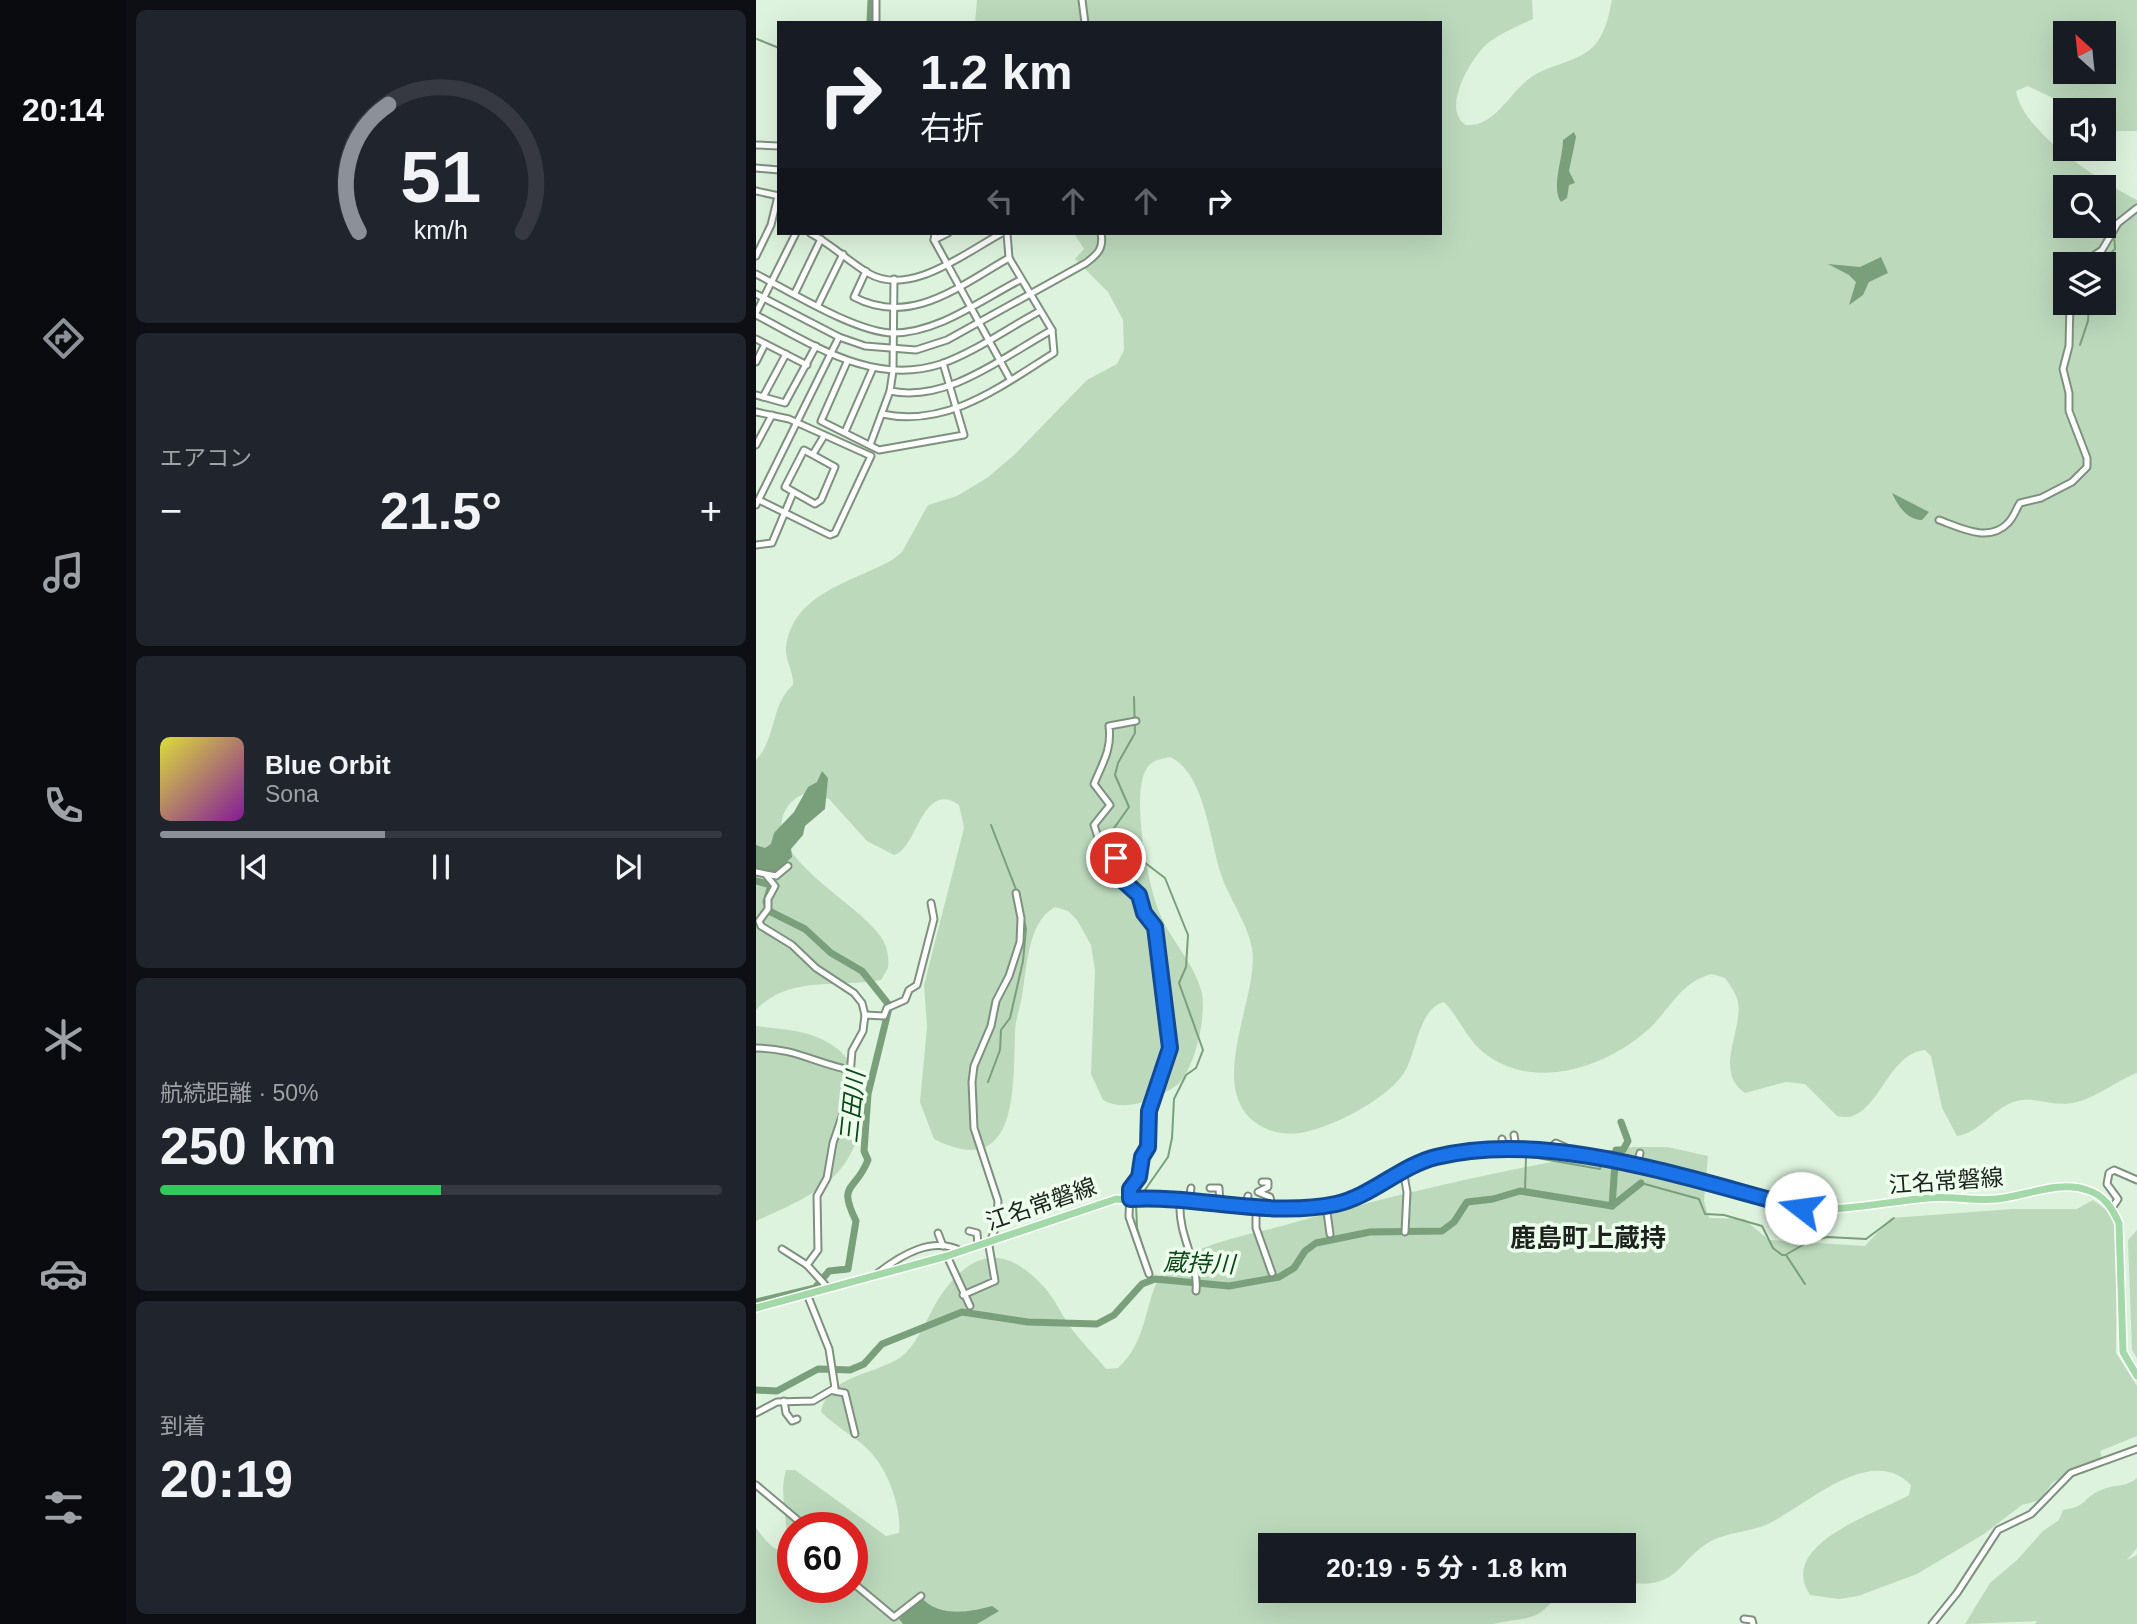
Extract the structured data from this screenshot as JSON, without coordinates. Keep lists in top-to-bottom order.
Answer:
{
  "streets": {
    "main road": ["江名常磐線"]
  },
  "districts": ["鹿島町上蔵持"],
  "water": ["三田川", "蔵持川"],
  "north": "top left",
  "page": {
    "tabs": "20:14",
    "turn": ["1.2 km", "右折"],
    "tile": [
      "エアコン",
      ["航続距離 · 50%", "250 km"],
      ["到着", "20:19"]
    ],
    "heat": ["−", "21.5°", "+"],
    "song": ["Blue Orbit", "Sona"],
    "limit": "60",
    "trip": "20:19 · 5 分 · 1.8 km",
    "gauge": ["51", "km/h"]
  }
}
